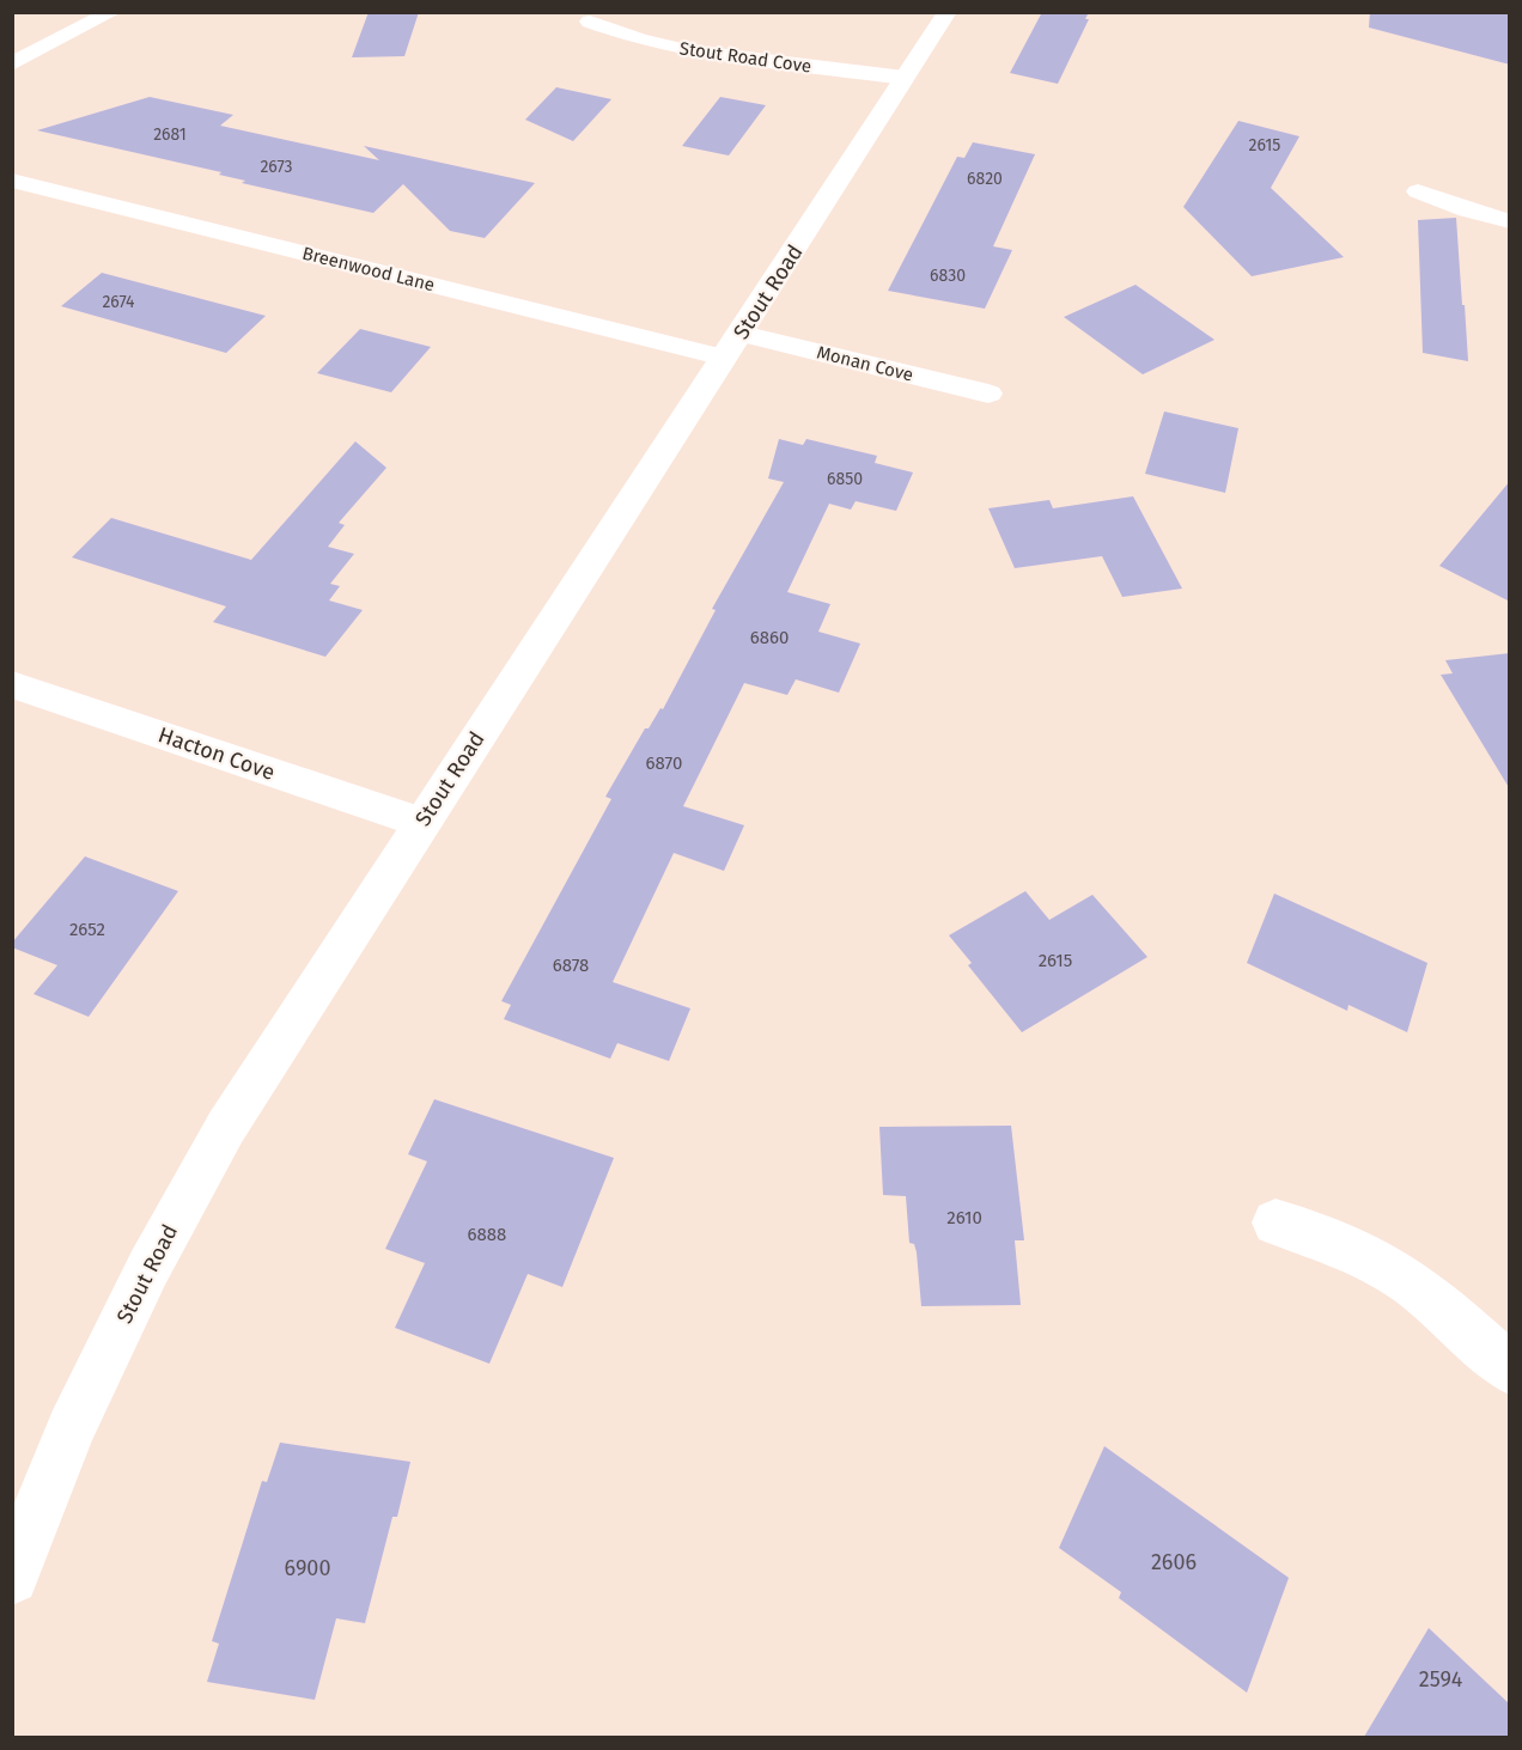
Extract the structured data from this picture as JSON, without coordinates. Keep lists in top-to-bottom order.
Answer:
{
  "streets": {
    "street": [
      "Stout Road Cove",
      "Breenwood Lane",
      "Stout Road",
      "Monan Cove",
      "Hacton Cove"
    ]
  },
  "crossings": [
    ["Stout Road Cove", "Stout Road"],
    ["Breenwood Lane", "Stout Road"],
    ["Breenwood Lane", "Monan Cove"],
    ["Stout Road", "Monan Cove"],
    ["Stout Road", "Hacton Cove"]
  ],
  "house_numbers": [
    "2681",
    "2615",
    "2673",
    "6820",
    "6830",
    "2674",
    "6850",
    "6860",
    "6870",
    "2652",
    "2615",
    "6878",
    "2610",
    "6888",
    "2606",
    "6900",
    "2594"
  ]
}
